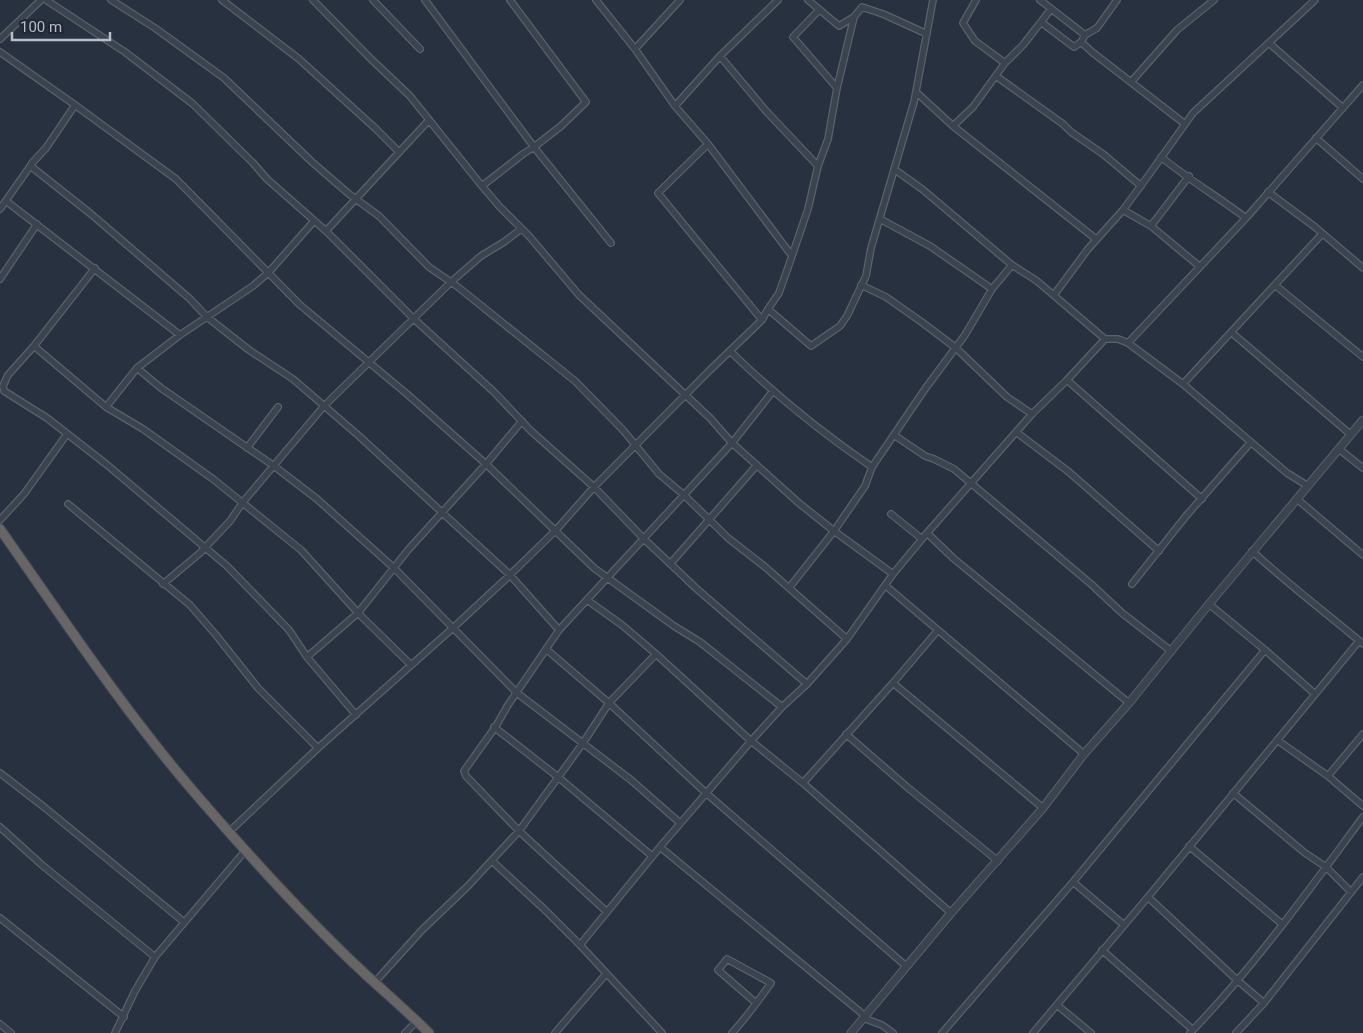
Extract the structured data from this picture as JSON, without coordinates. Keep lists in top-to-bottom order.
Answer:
{
  "scale_bar": "100 m"
}
